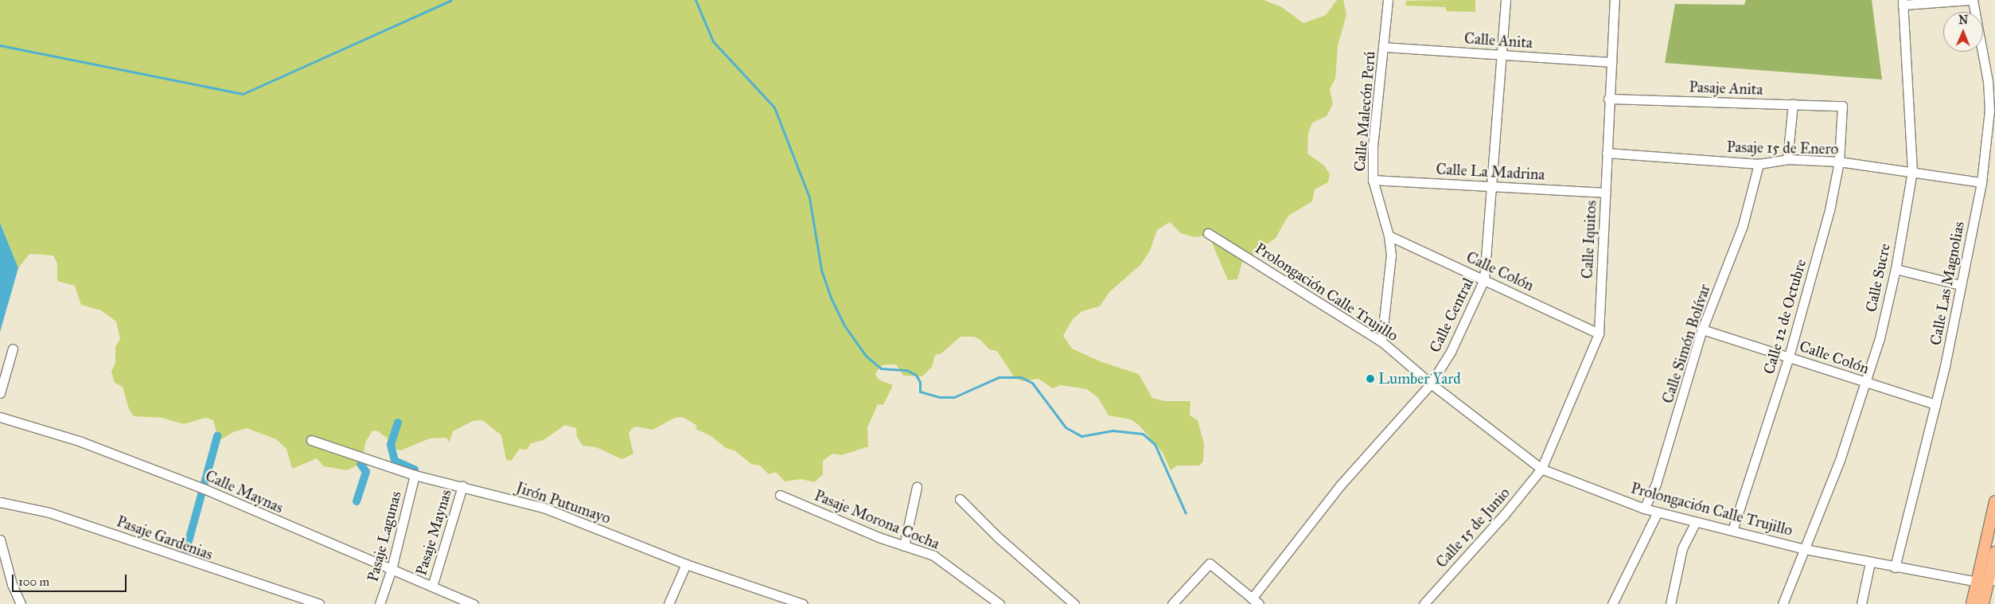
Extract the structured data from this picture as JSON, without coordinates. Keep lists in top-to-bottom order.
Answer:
{
  "streets": {
    "street": [
      "Calle Anita",
      "Pasaje Anita",
      "Calle Malecón Perú",
      "Pasaje 15 de Enero",
      "Calle La Madrina",
      "Calle Iquitos",
      "Calle Colón",
      "Calle Sucre",
      "Calle Las Magnolias",
      "Prolongación Calle Trujillo",
      "Calle Central",
      "Calle 12 de Octubre",
      "Calle Simón Bolívar",
      "Calle Maynas",
      "Jirón Putumayo",
      "Pasaje Morona Cocha",
      "Calle 15 de Junio",
      "Pasaje Maynas",
      "Pasaje Lagunas",
      "Pasaje Gardenias"
    ]
  },
  "crossings": [
    ["Calle Anita", "Calle Malecón Perú"],
    ["Calle Anita", "Calle Iquitos"],
    ["Calle Anita", "Calle Central"],
    ["Pasaje Anita", "Calle Iquitos"],
    ["Pasaje Anita", "Calle 12 de Octubre"],
    ["Calle Malecón Perú", "Calle La Madrina"],
    ["Calle Malecón Perú", "Calle Colón"],
    ["Calle Malecón Perú", "Prolongación Calle Trujillo"],
    ["Pasaje 15 de Enero", "Calle Iquitos"],
    ["Pasaje 15 de Enero", "Calle Sucre"],
    ["Pasaje 15 de Enero", "Calle Las Magnolias"],
    ["Pasaje 15 de Enero", "Calle 12 de Octubre"],
    ["Pasaje 15 de Enero", "Calle Simón Bolívar"],
    ["Calle La Madrina", "Calle Iquitos"],
    ["Calle La Madrina", "Calle Central"],
    ["Calle Iquitos", "Calle Colón"],
    ["Calle Iquitos", "Prolongación Calle Trujillo"],
    ["Calle Iquitos", "Calle 15 de Junio"],
    ["Calle Colón", "Calle Sucre"],
    ["Calle Colón", "Calle Las Magnolias"],
    ["Calle Colón", "Calle Central"],
    ["Calle Colón", "Calle 12 de Octubre"],
    ["Calle Colón", "Calle Simón Bolívar"],
    ["Calle Sucre", "Prolongación Calle Trujillo"],
    ["Calle Las Magnolias", "Prolongación Calle Trujillo"],
    ["Prolongación Calle Trujillo", "Calle Central"],
    ["Prolongación Calle Trujillo", "Calle 12 de Octubre"],
    ["Prolongación Calle Trujillo", "Calle Simón Bolívar"],
    ["Prolongación Calle Trujillo", "Calle 15 de Junio"],
    ["Calle Maynas", "Pasaje Maynas"],
    ["Calle Maynas", "Pasaje Lagunas"],
    ["Jirón Putumayo", "Pasaje Maynas"],
    ["Jirón Putumayo", "Pasaje Lagunas"]
  ],
  "places": ["Lumber Yard"],
  "scale_bar": "100 m",
  "north": "top"
}
